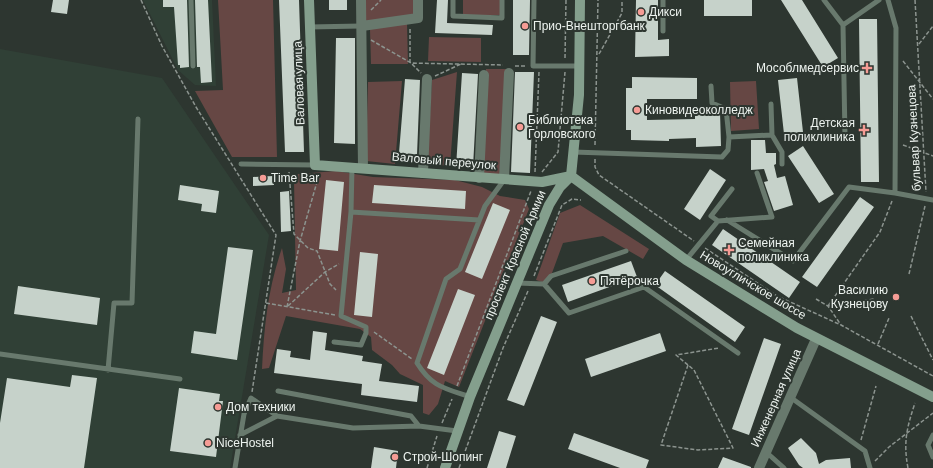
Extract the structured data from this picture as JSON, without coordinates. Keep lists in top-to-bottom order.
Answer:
{
  "streets": {
    "main road": [
      "Валовая улица",
      "Валовый переулок",
      "проспект Красной Армии",
      "Новоугличское шоссе"
    ],
    "street": ["Инженерная улица"],
    "path": ["бульвар Кузнецова"]
  },
  "crossings": [
    ["Валовая улица", "Валовый переулок"],
    ["Валовый переулок", "проспект Красной Армии"],
    ["Валовый переулок", "Новоугличское шоссе"],
    ["проспект Красной Армии", "Новоугличское шоссе"],
    ["Новоугличское шоссе", "Инженерная улица"]
  ],
  "places": {
    "other": [
      "Дикси",
      "Прио-Внешторгбанк",
      "Киновидеоколледж",
      "Библиотека Горловского",
      "Time Bar",
      "Пятёрочка",
      "Василию Кузнецову",
      "Дом техники",
      "NiceHostel",
      "Строй-Шопинг"
    ],
    "health": ["Мособлмедсервис", "Детская поликлиника", "Семейная поликлиника"]
  }
}
